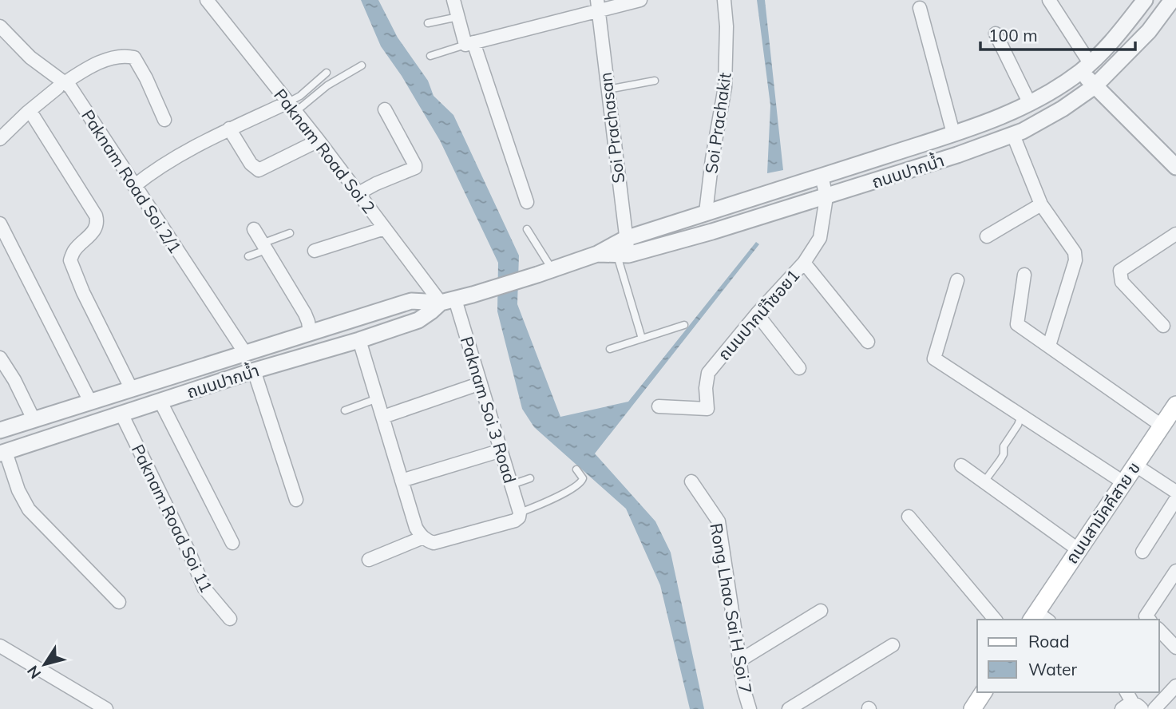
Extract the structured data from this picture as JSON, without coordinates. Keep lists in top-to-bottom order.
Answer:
{
  "streets": {
    "main road": ["ถนนสามัคคีสาย ข"],
    "street": [
      "Soi Prachakit",
      "Soi Prachasan",
      "Paknam Road Soi 2",
      "ถนนปากน้ำ",
      "Paknam Road Soi 2/1",
      "ถนนปากนำ้ซอย1",
      "Paknam Soi 3 Road",
      "Paknam Road Soi 11",
      "Rong Lhao Sai H Soi 7"
    ]
  },
  "crossings": [
    ["Soi Prachakit", "ถนนปากน้ำ"],
    ["Soi Prachasan", "ถนนปากน้ำ"],
    ["Paknam Road Soi 2", "ถนนปากน้ำ"],
    ["Paknam Road Soi 2", "Paknam Soi 3 Road"],
    ["ถนนปากน้ำ", "Paknam Road Soi 2/1"],
    ["ถนนปากน้ำ", "ถนนปากนำ้ซอย1"],
    ["ถนนปากน้ำ", "Paknam Soi 3 Road"],
    ["ถนนปากน้ำ", "Paknam Road Soi 11"]
  ],
  "legend": ["Road", "Water"],
  "scale_bar": "100 m",
  "north": "bottom left"
}
